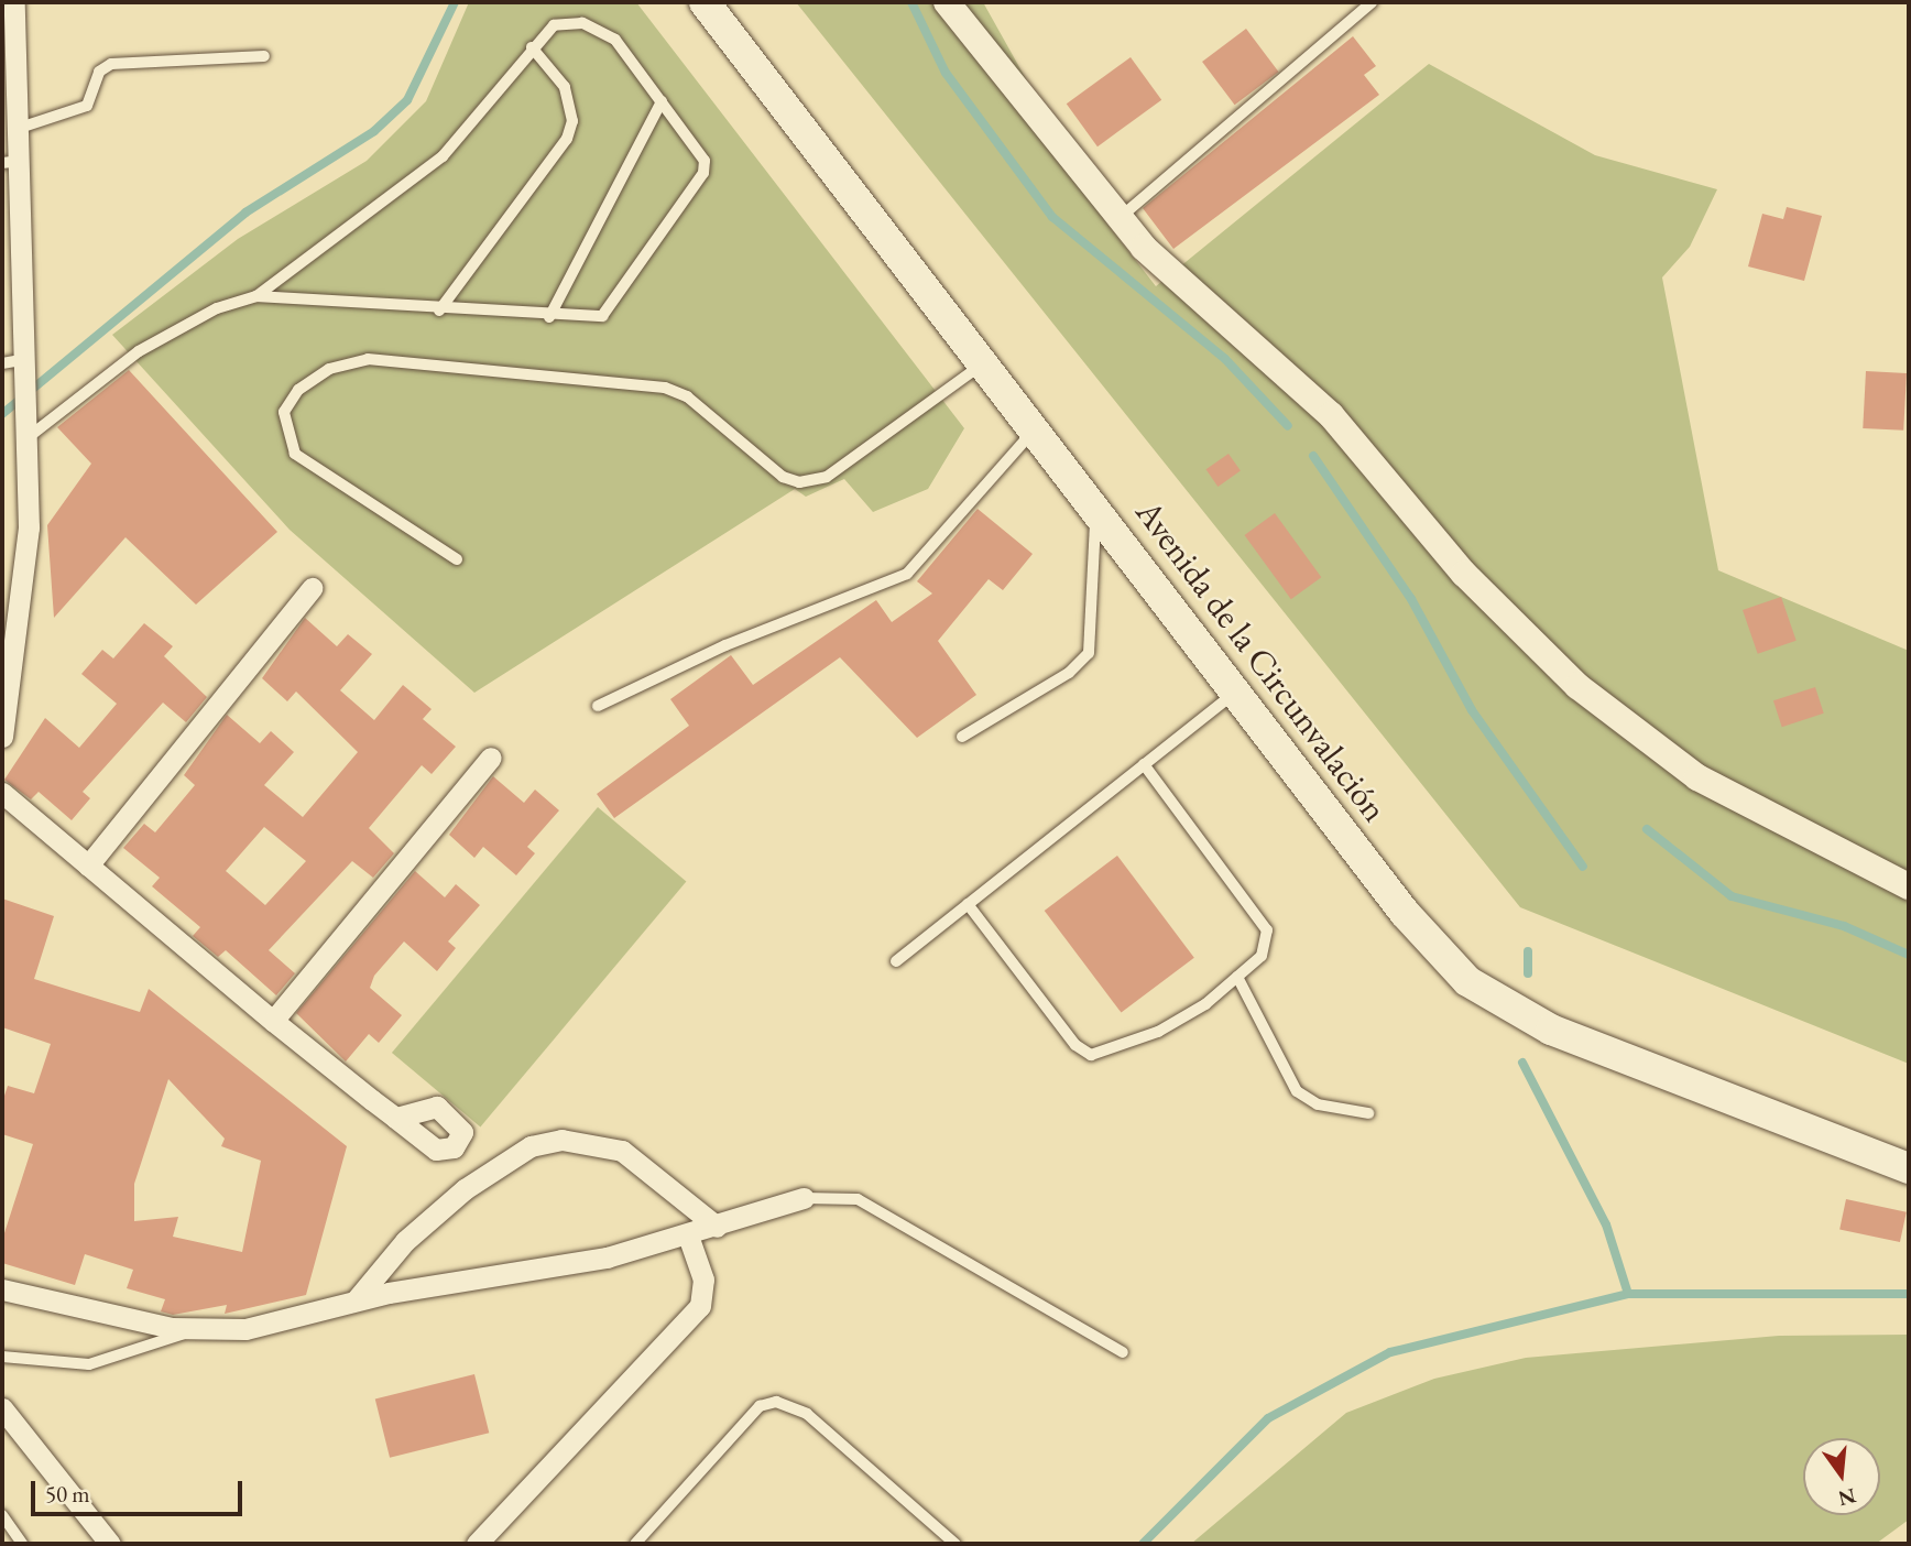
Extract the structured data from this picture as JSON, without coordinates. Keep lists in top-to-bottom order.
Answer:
{
  "streets": {
    "main road": ["Avenida de la Circunvalación"]
  },
  "scale_bar": "50 m",
  "north": "bottom"
}
